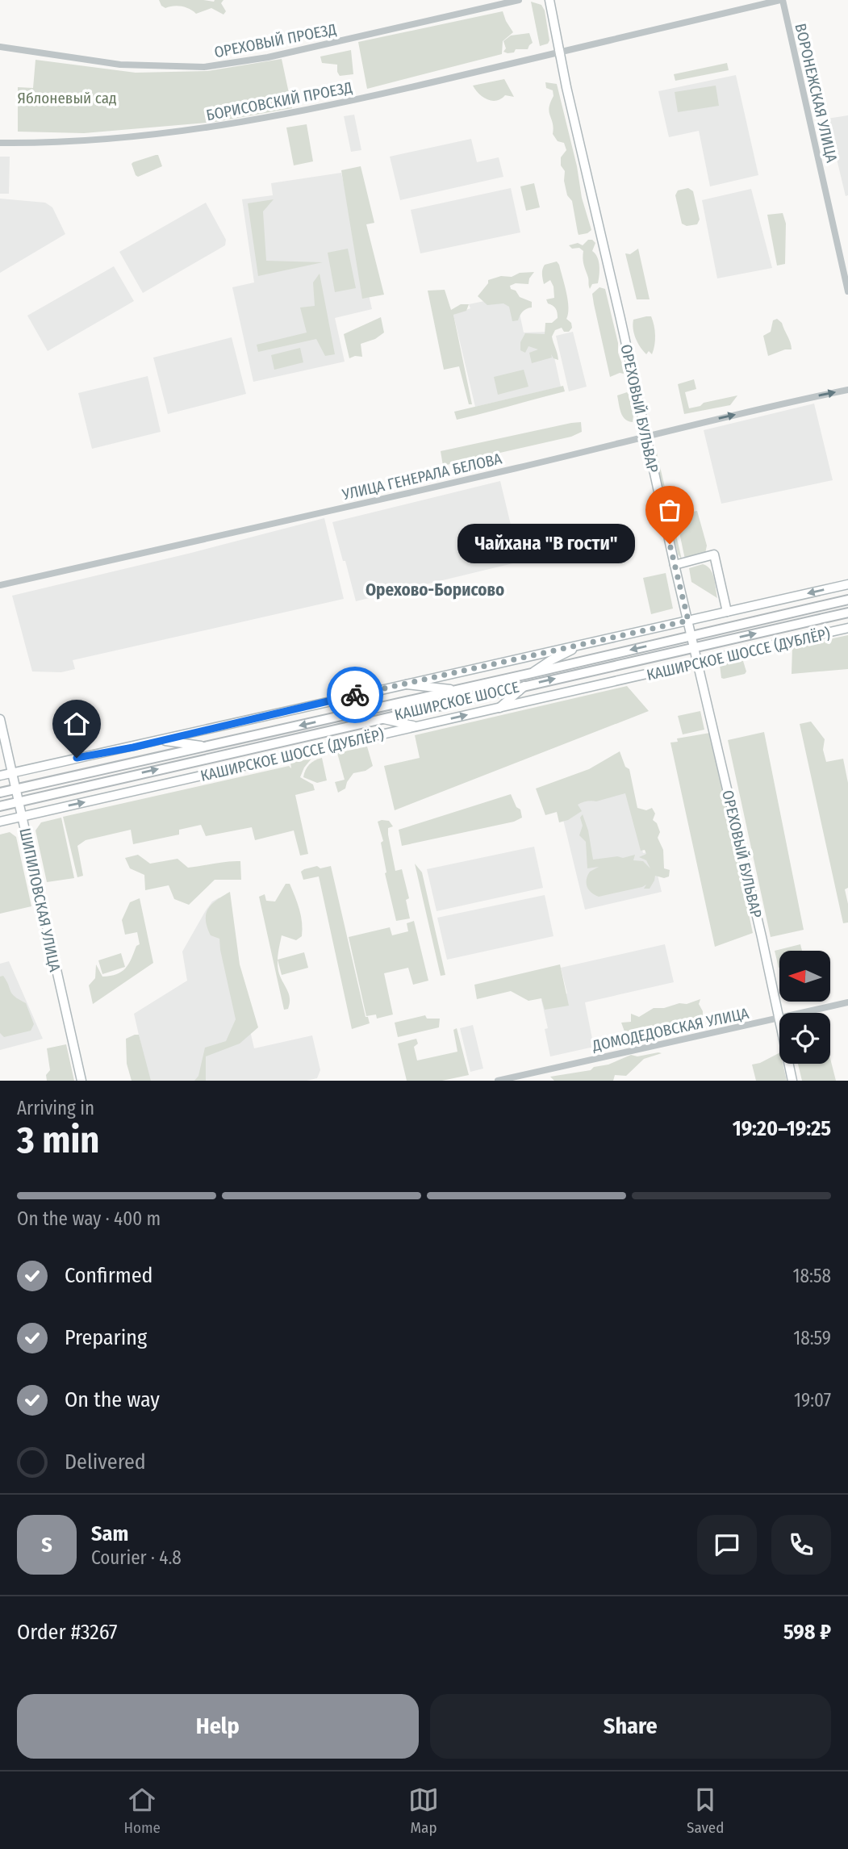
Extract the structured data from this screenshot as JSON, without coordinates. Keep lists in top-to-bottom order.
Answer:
{
  "streets": {
    "main road": [
      "ОРЕХОВЫЙ БУЛЬВАР",
      "КАШИРСКОЕ ШОССЕ (ДУБЛЁР)",
      "КАШИРСКОЕ ШОССЕ",
      "ШИПИЛОВСКАЯ УЛИЦА"
    ],
    "street": [
      "ОРЕХОВЫЙ ПРОЕЗД",
      "ВОРОНЕЖСКАЯ УЛИЦА",
      "БОРИСОВСКИЙ ПРОЕЗД",
      "УЛИЦА ГЕНЕРАЛА БЕЛОВА",
      "ДОМОДЕДОВСКАЯ УЛИЦА"
    ]
  },
  "crossings": [
    ["ВОРОНЕЖСКАЯ УЛИЦА", "БОРИСОВСКИЙ ПРОЕЗД"],
    ["БОРИСОВСКИЙ ПРОЕЗД", "ОРЕХОВЫЙ БУЛЬВАР"],
    ["ОРЕХОВЫЙ БУЛЬВАР", "УЛИЦА ГЕНЕРАЛА БЕЛОВА"],
    ["ОРЕХОВЫЙ БУЛЬВАР", "КАШИРСКОЕ ШОССЕ (ДУБЛЁР)"],
    ["ОРЕХОВЫЙ БУЛЬВАР", "КАШИРСКОЕ ШОССЕ"],
    ["ОРЕХОВЫЙ БУЛЬВАР", "ДОМОДЕДОВСКАЯ УЛИЦА"],
    ["КАШИРСКОЕ ШОССЕ (ДУБЛЁР)", "ШИПИЛОВСКАЯ УЛИЦА"],
    ["КАШИРСКОЕ ШОССЕ", "ШИПИЛОВСКАЯ УЛИЦА"]
  ],
  "districts": ["Орехово-Борисово"],
  "parks": ["Яблоневый сад"],
  "places": ["Чайхана \"В гости\""],
  "north": "left",
  "page": {
    "bubble": "Чайхана \"В гости\"",
    "heading": ["3 min", "Arriving in", "19:20–19:25"],
    "panel": [
      "Sam",
      "Courier · 4.8",
      "Order #3267",
      "598 ₽"
    ],
    "bar": "On the way · 400 m",
    "list": [
      ["Confirmed", "18:58"],
      ["Preparing", "18:59"],
      ["On the way", "19:07"],
      "Delivered"
    ],
    "round": "S",
    "buttons": ["Help", "Share"],
    "tabs": ["Home", "Map", "Saved"]
  }
}
